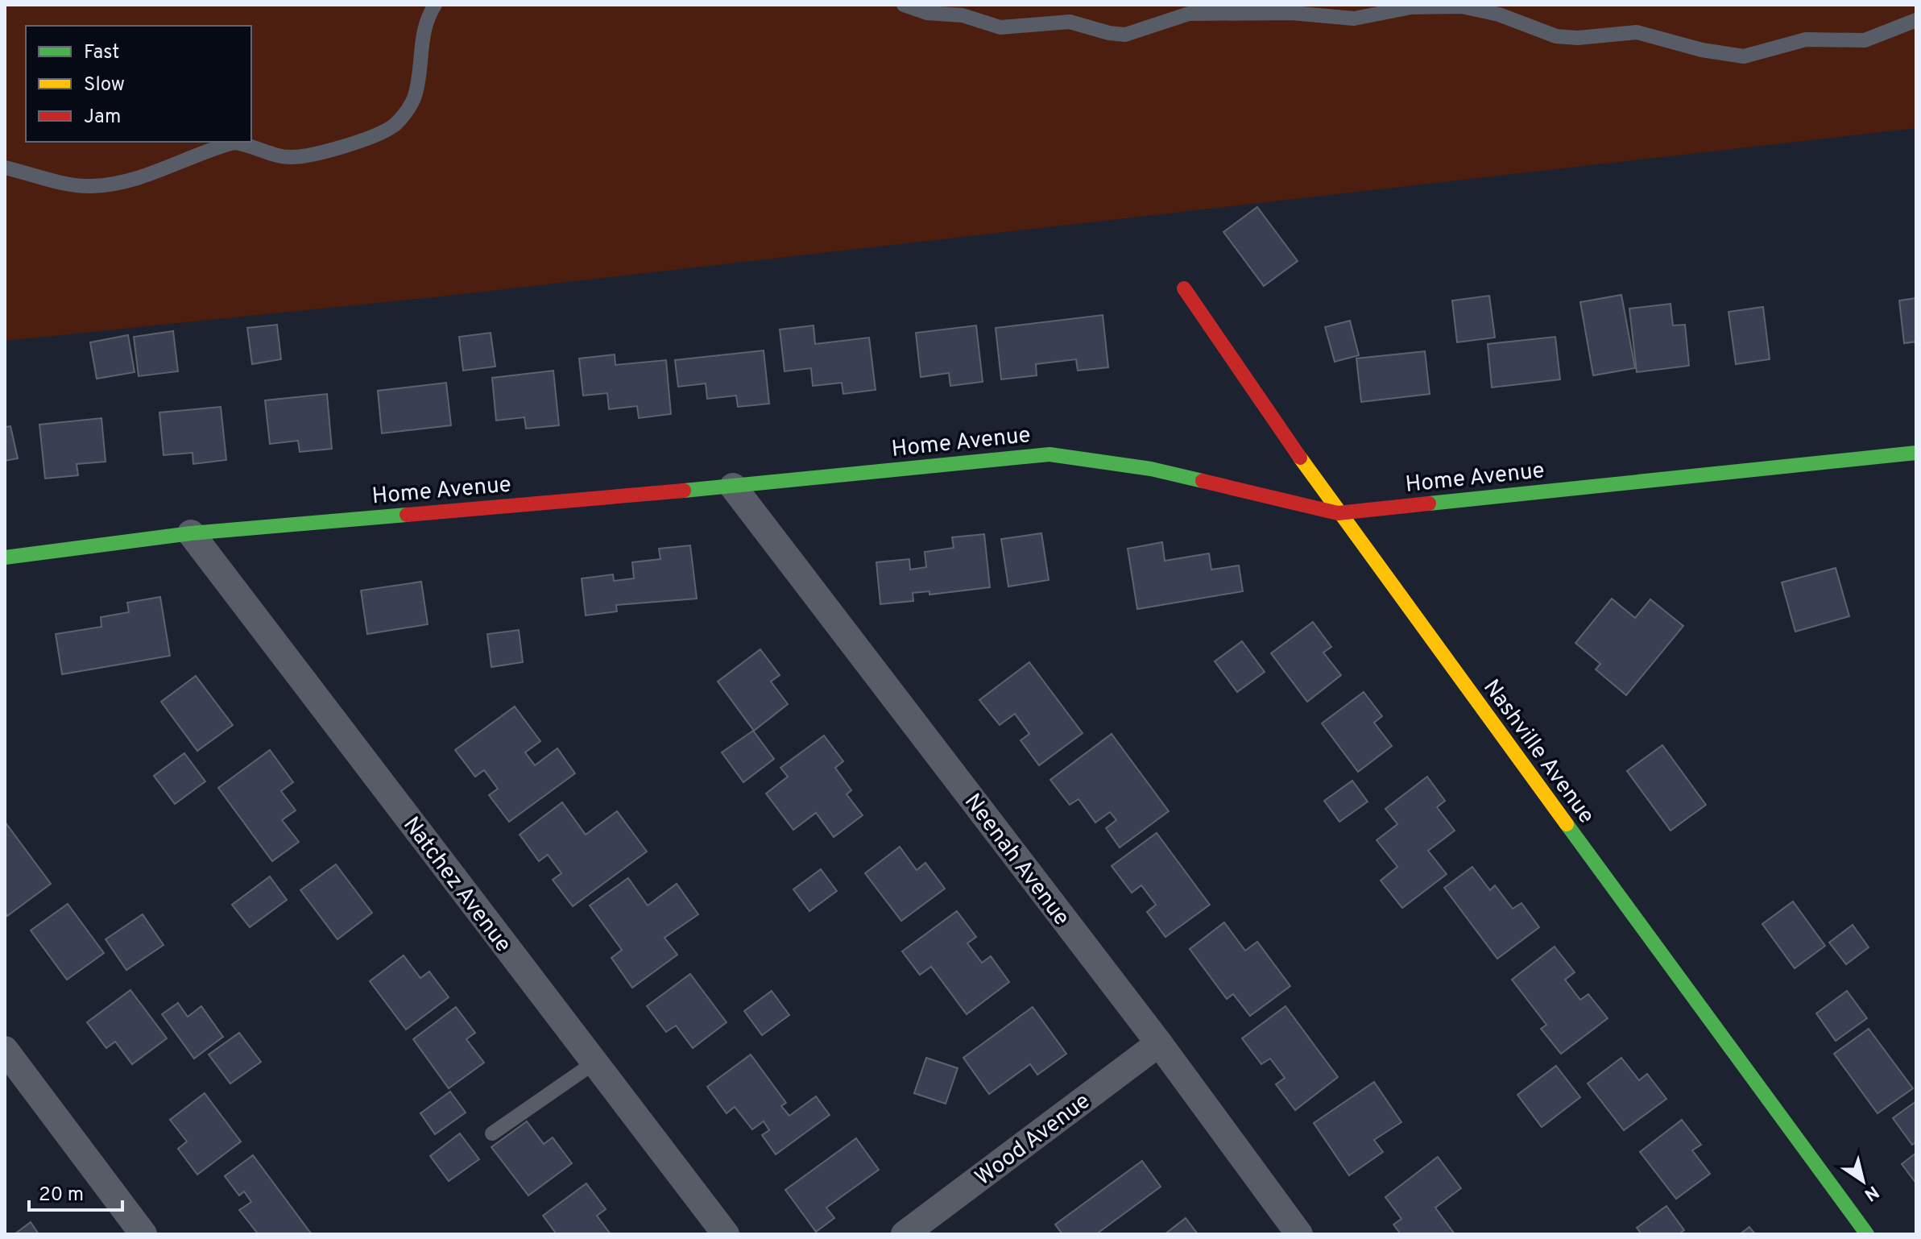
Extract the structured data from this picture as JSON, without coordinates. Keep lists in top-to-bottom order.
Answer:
{
  "streets": {
    "street": [
      "Home Avenue",
      "Nashville Avenue",
      "Neenah Avenue",
      "Natchez Avenue",
      "Wood Avenue"
    ]
  },
  "crossings": [
    ["Home Avenue", "Nashville Avenue"],
    ["Home Avenue", "Neenah Avenue"],
    ["Home Avenue", "Natchez Avenue"],
    ["Neenah Avenue", "Wood Avenue"]
  ],
  "legend": ["Fast", "Slow", "Jam"],
  "scale_bar": "20 m",
  "north": "bottom right"
}
